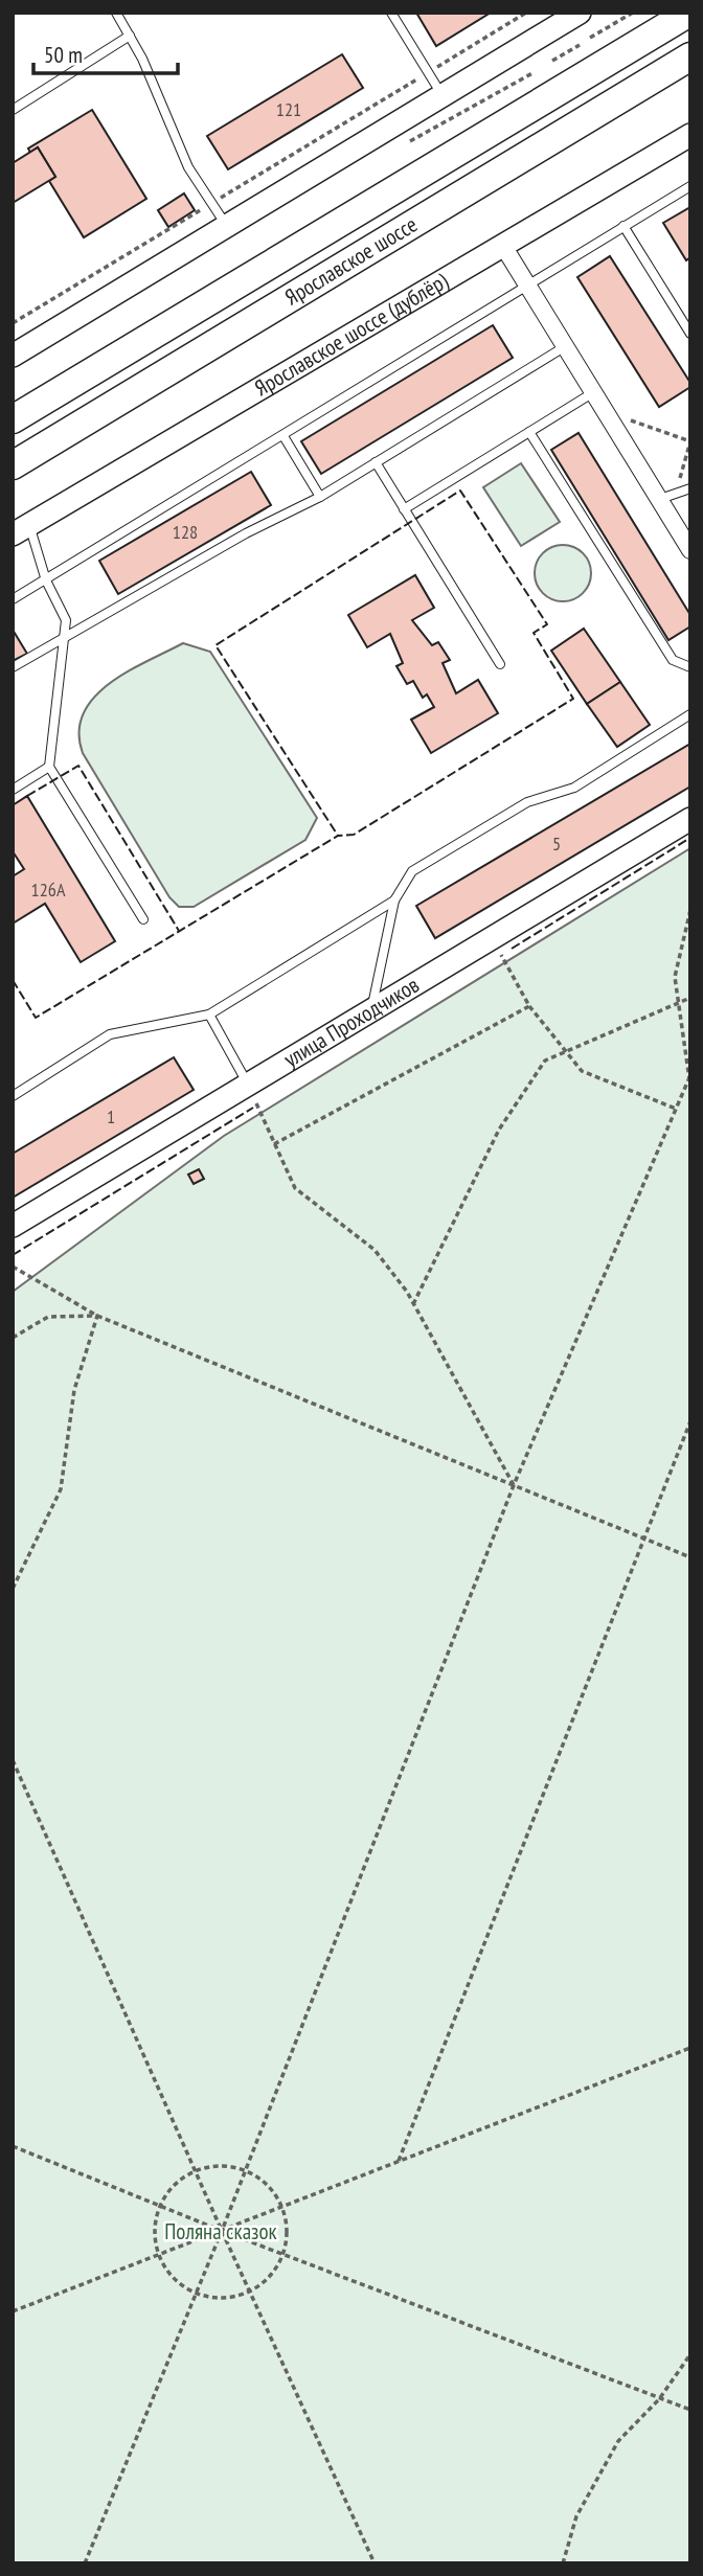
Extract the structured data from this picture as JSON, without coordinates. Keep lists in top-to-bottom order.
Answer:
{
  "streets": {
    "main road": ["Ярославское шоссе"],
    "street": ["Ярославское шоссе (дублёр)", "улица Проходчиков"]
  },
  "parks": ["Поляна сказок"],
  "house_numbers": [
    "121",
    "128",
    "5",
    "126А",
    "1"
  ],
  "scale_bar": "50 m"
}
